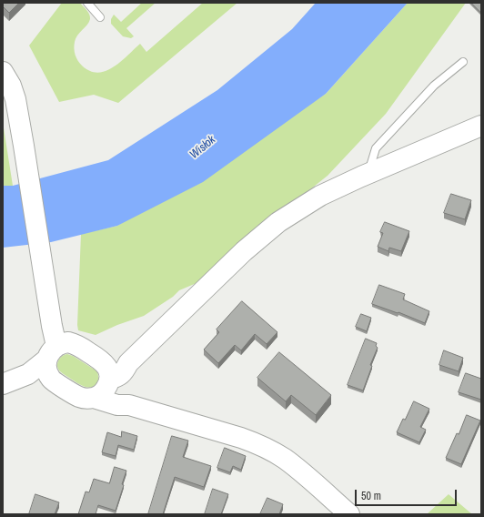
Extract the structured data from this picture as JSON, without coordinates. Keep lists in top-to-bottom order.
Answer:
{
  "water": ["Wisłok"],
  "scale_bar": "50 m"
}
